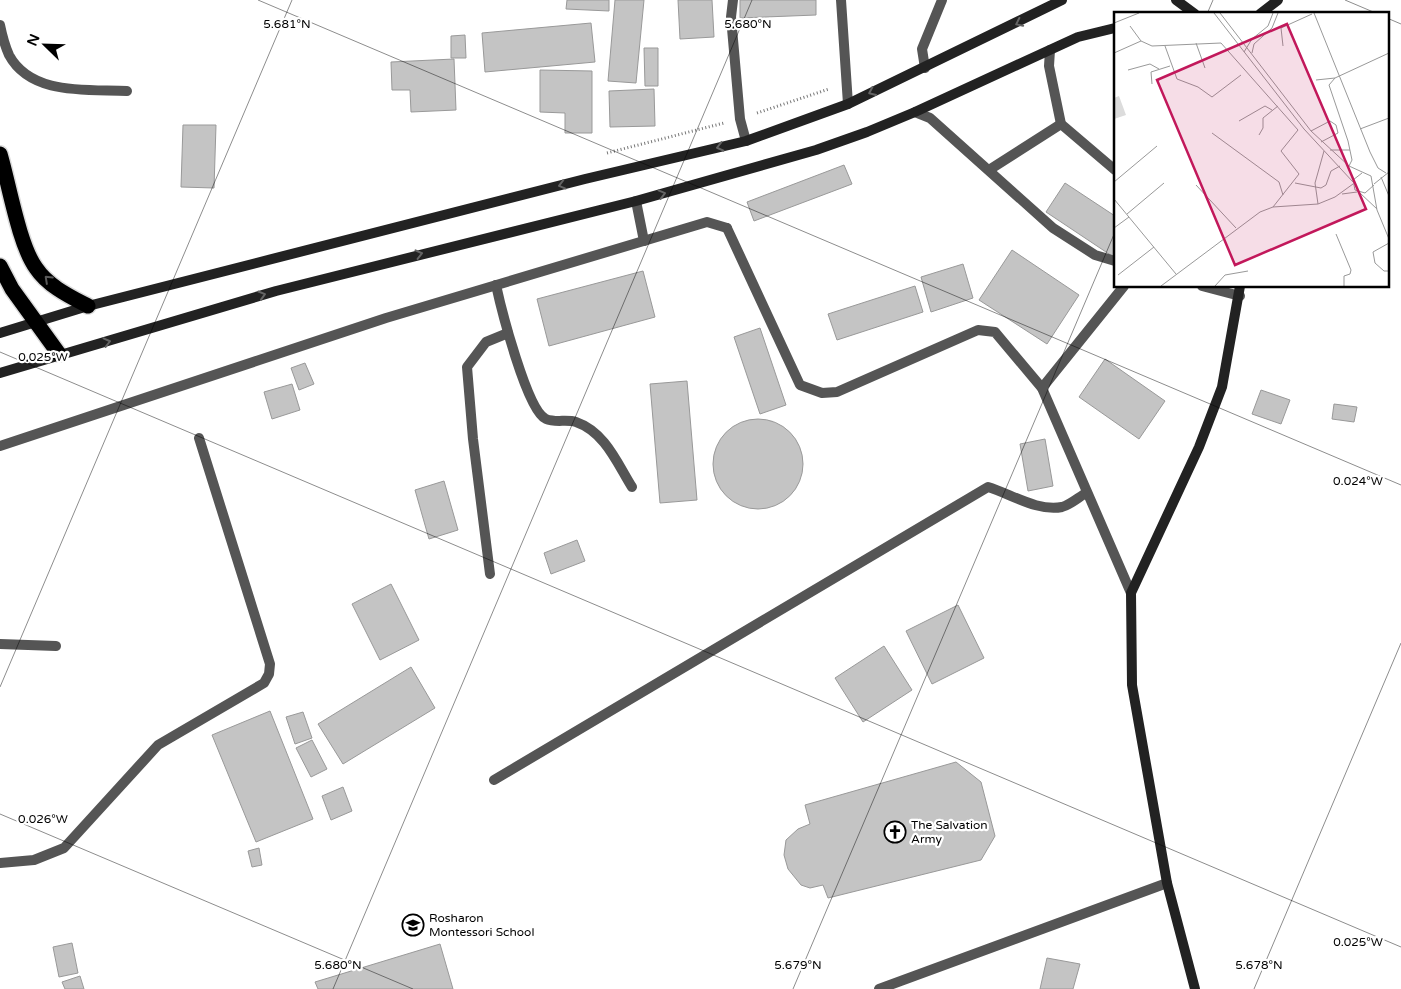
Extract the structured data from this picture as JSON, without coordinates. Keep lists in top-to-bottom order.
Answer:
{
  "places": {
    "church": ["The Salvation Army"],
    "school or university": ["Rosharon Montessori School"]
  },
  "north": "top left",
  "coordinates": [
    "5.681°N",
    "5.680°N",
    "0.025°W",
    "0.024°W",
    "0.026°W",
    "5.679°N",
    "5.678°N"
  ]
}
